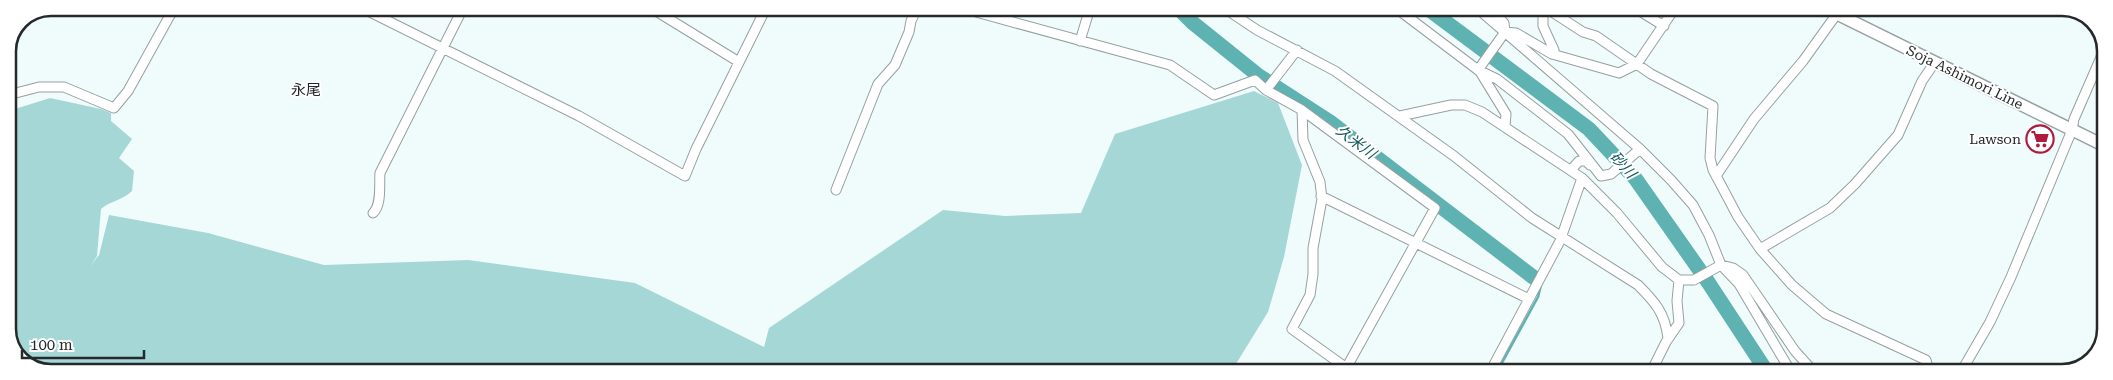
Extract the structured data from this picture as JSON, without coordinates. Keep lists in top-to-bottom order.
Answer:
{
  "streets": {
    "main road": ["Soja Ashimori Line"]
  },
  "districts": ["永尾"],
  "water": ["久米川", "砂川"],
  "places": {
    "supermarket": ["Lawson"]
  },
  "scale_bar": "100 m"
}
